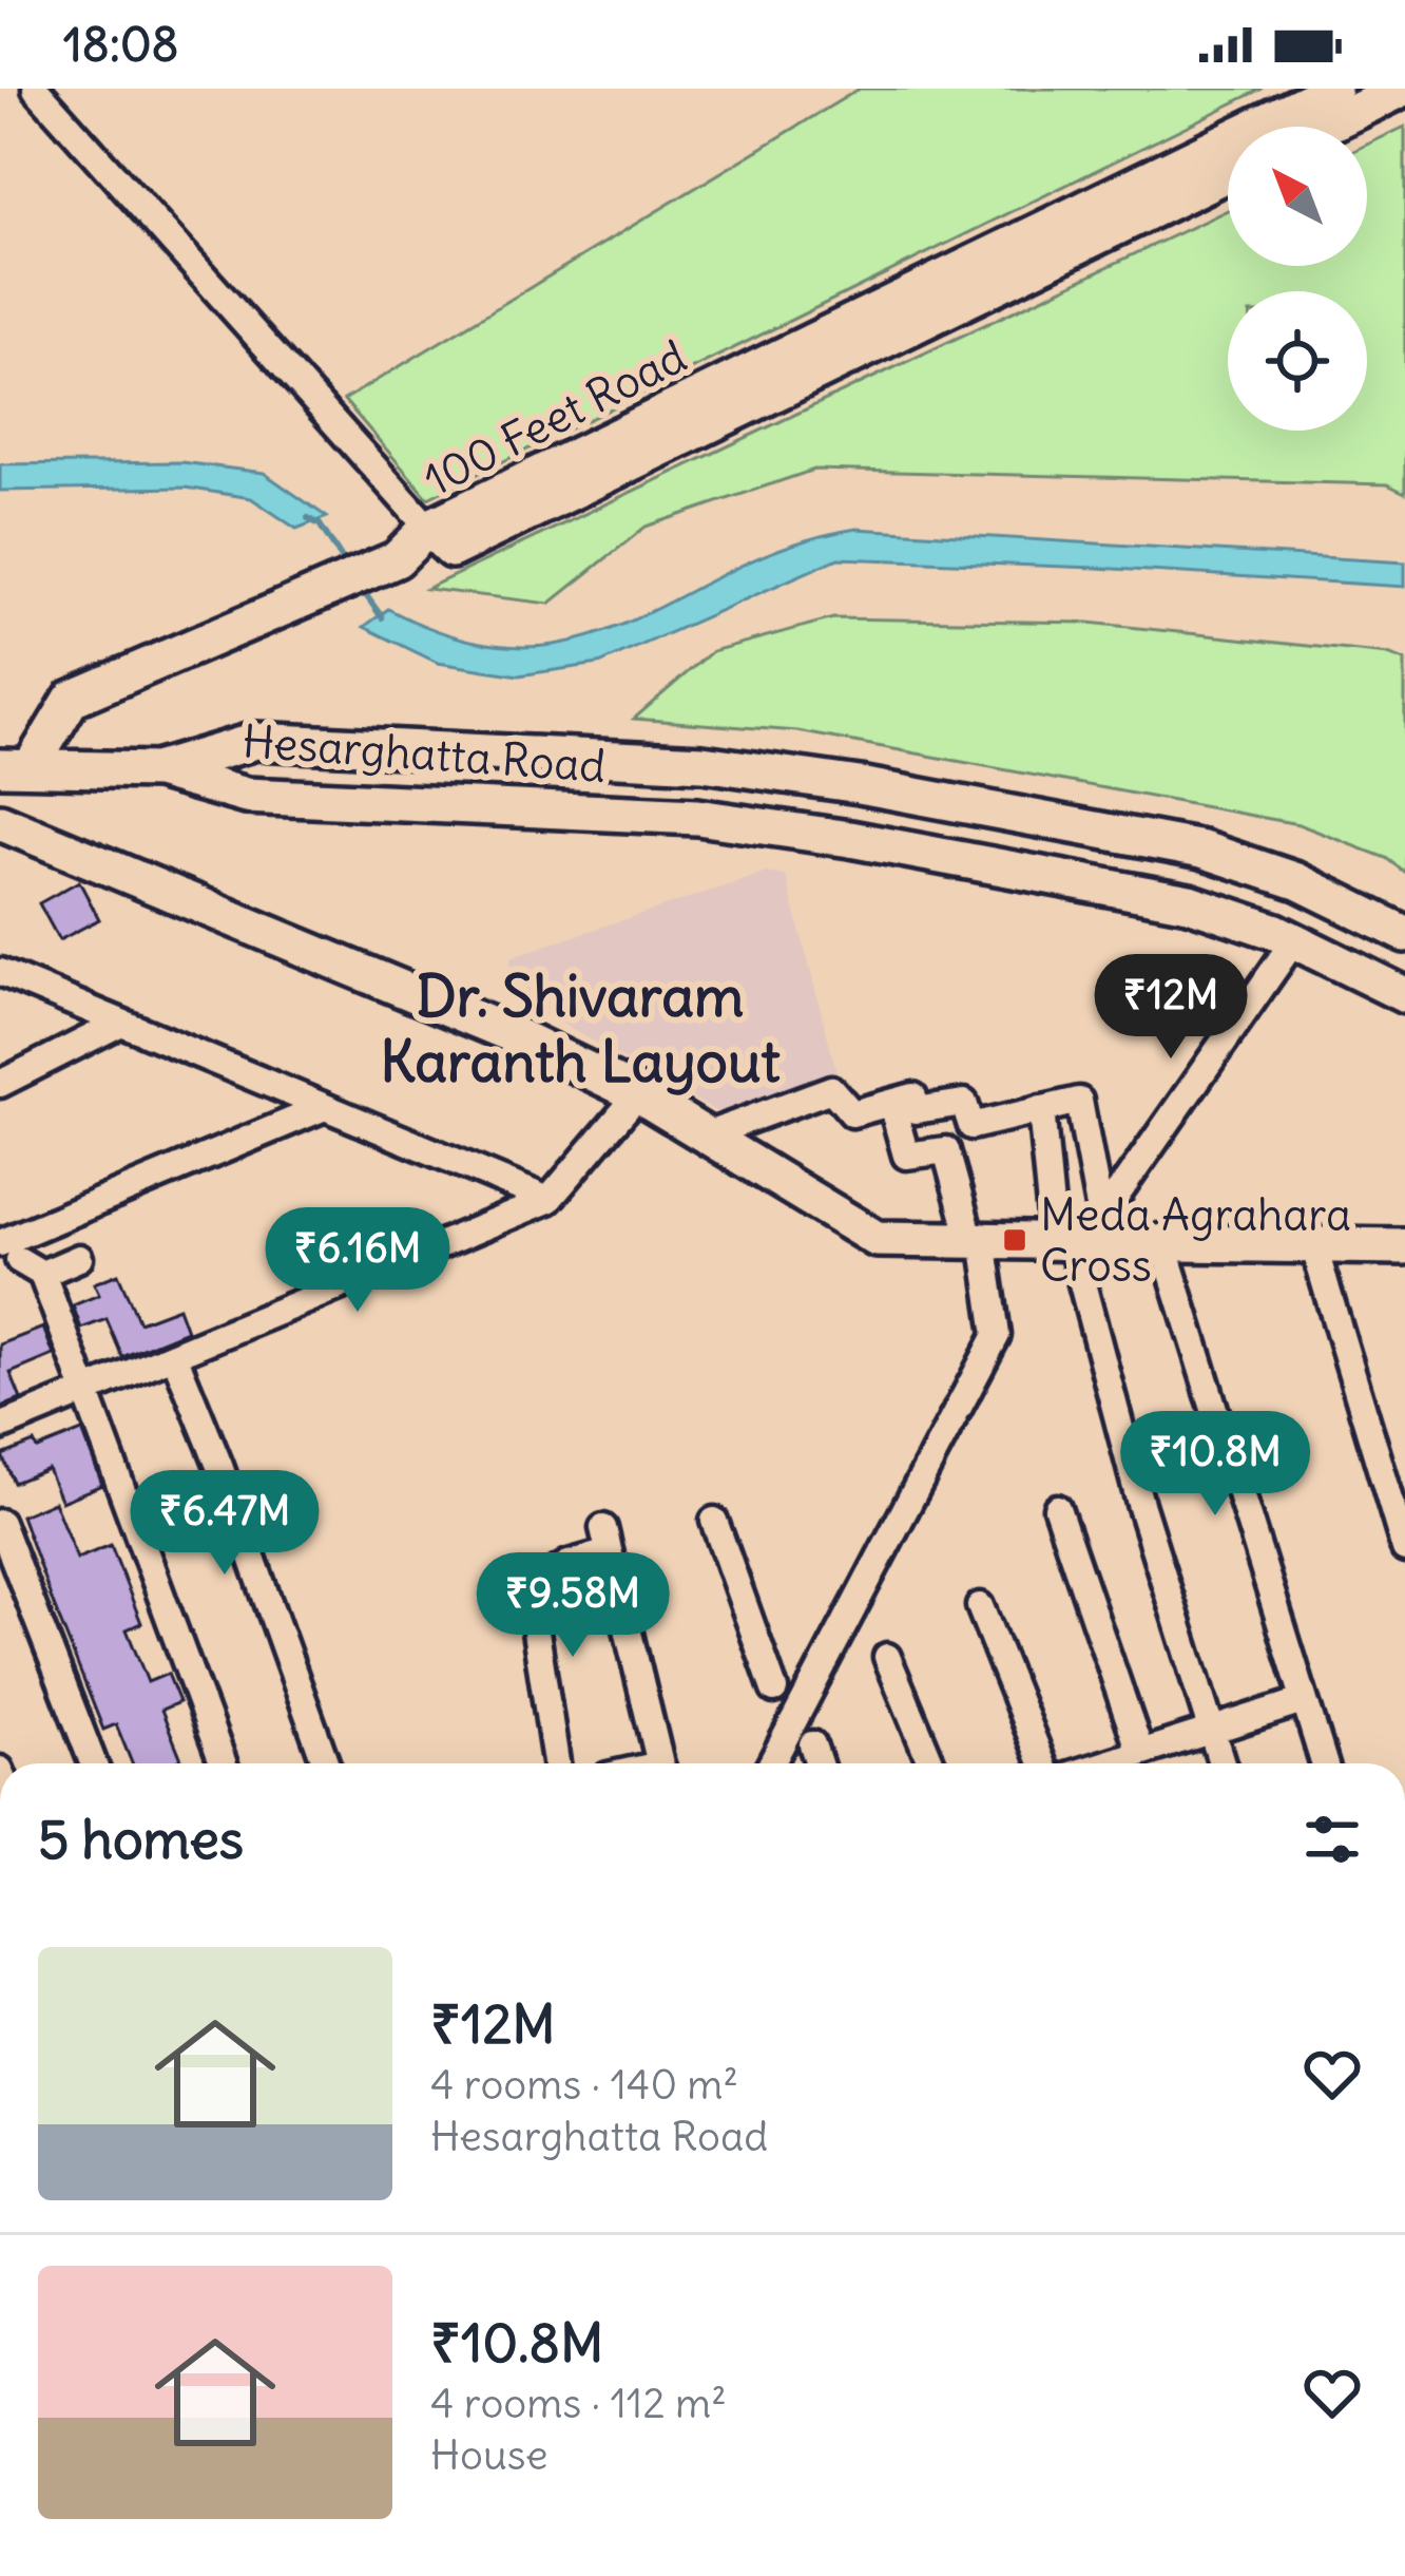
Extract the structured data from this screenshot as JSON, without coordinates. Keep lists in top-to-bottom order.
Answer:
{
  "streets": {
    "main road": ["100 Feet Road", "Hesarghatta Road"]
  },
  "districts": ["Dr. Shivaram Karanth Layout"],
  "places": {
    "transit": ["Meda Agrahara Cross"]
  },
  "north": "top left",
  "page": {
    "status": "18:08",
    "price": [
      "₹12M",
      "₹6.16M",
      "₹10.8M",
      "₹6.47M",
      "₹9.58M"
    ],
    "heading": "5 homes",
    "list": [
      {
        "name": "₹12M",
        "note": "4 rooms · 140 m² · Hesarghatta Road"
      },
      {
        "name": "₹10.8M",
        "note": "4 rooms · 112 m² · House"
      }
    ]
  }
}
